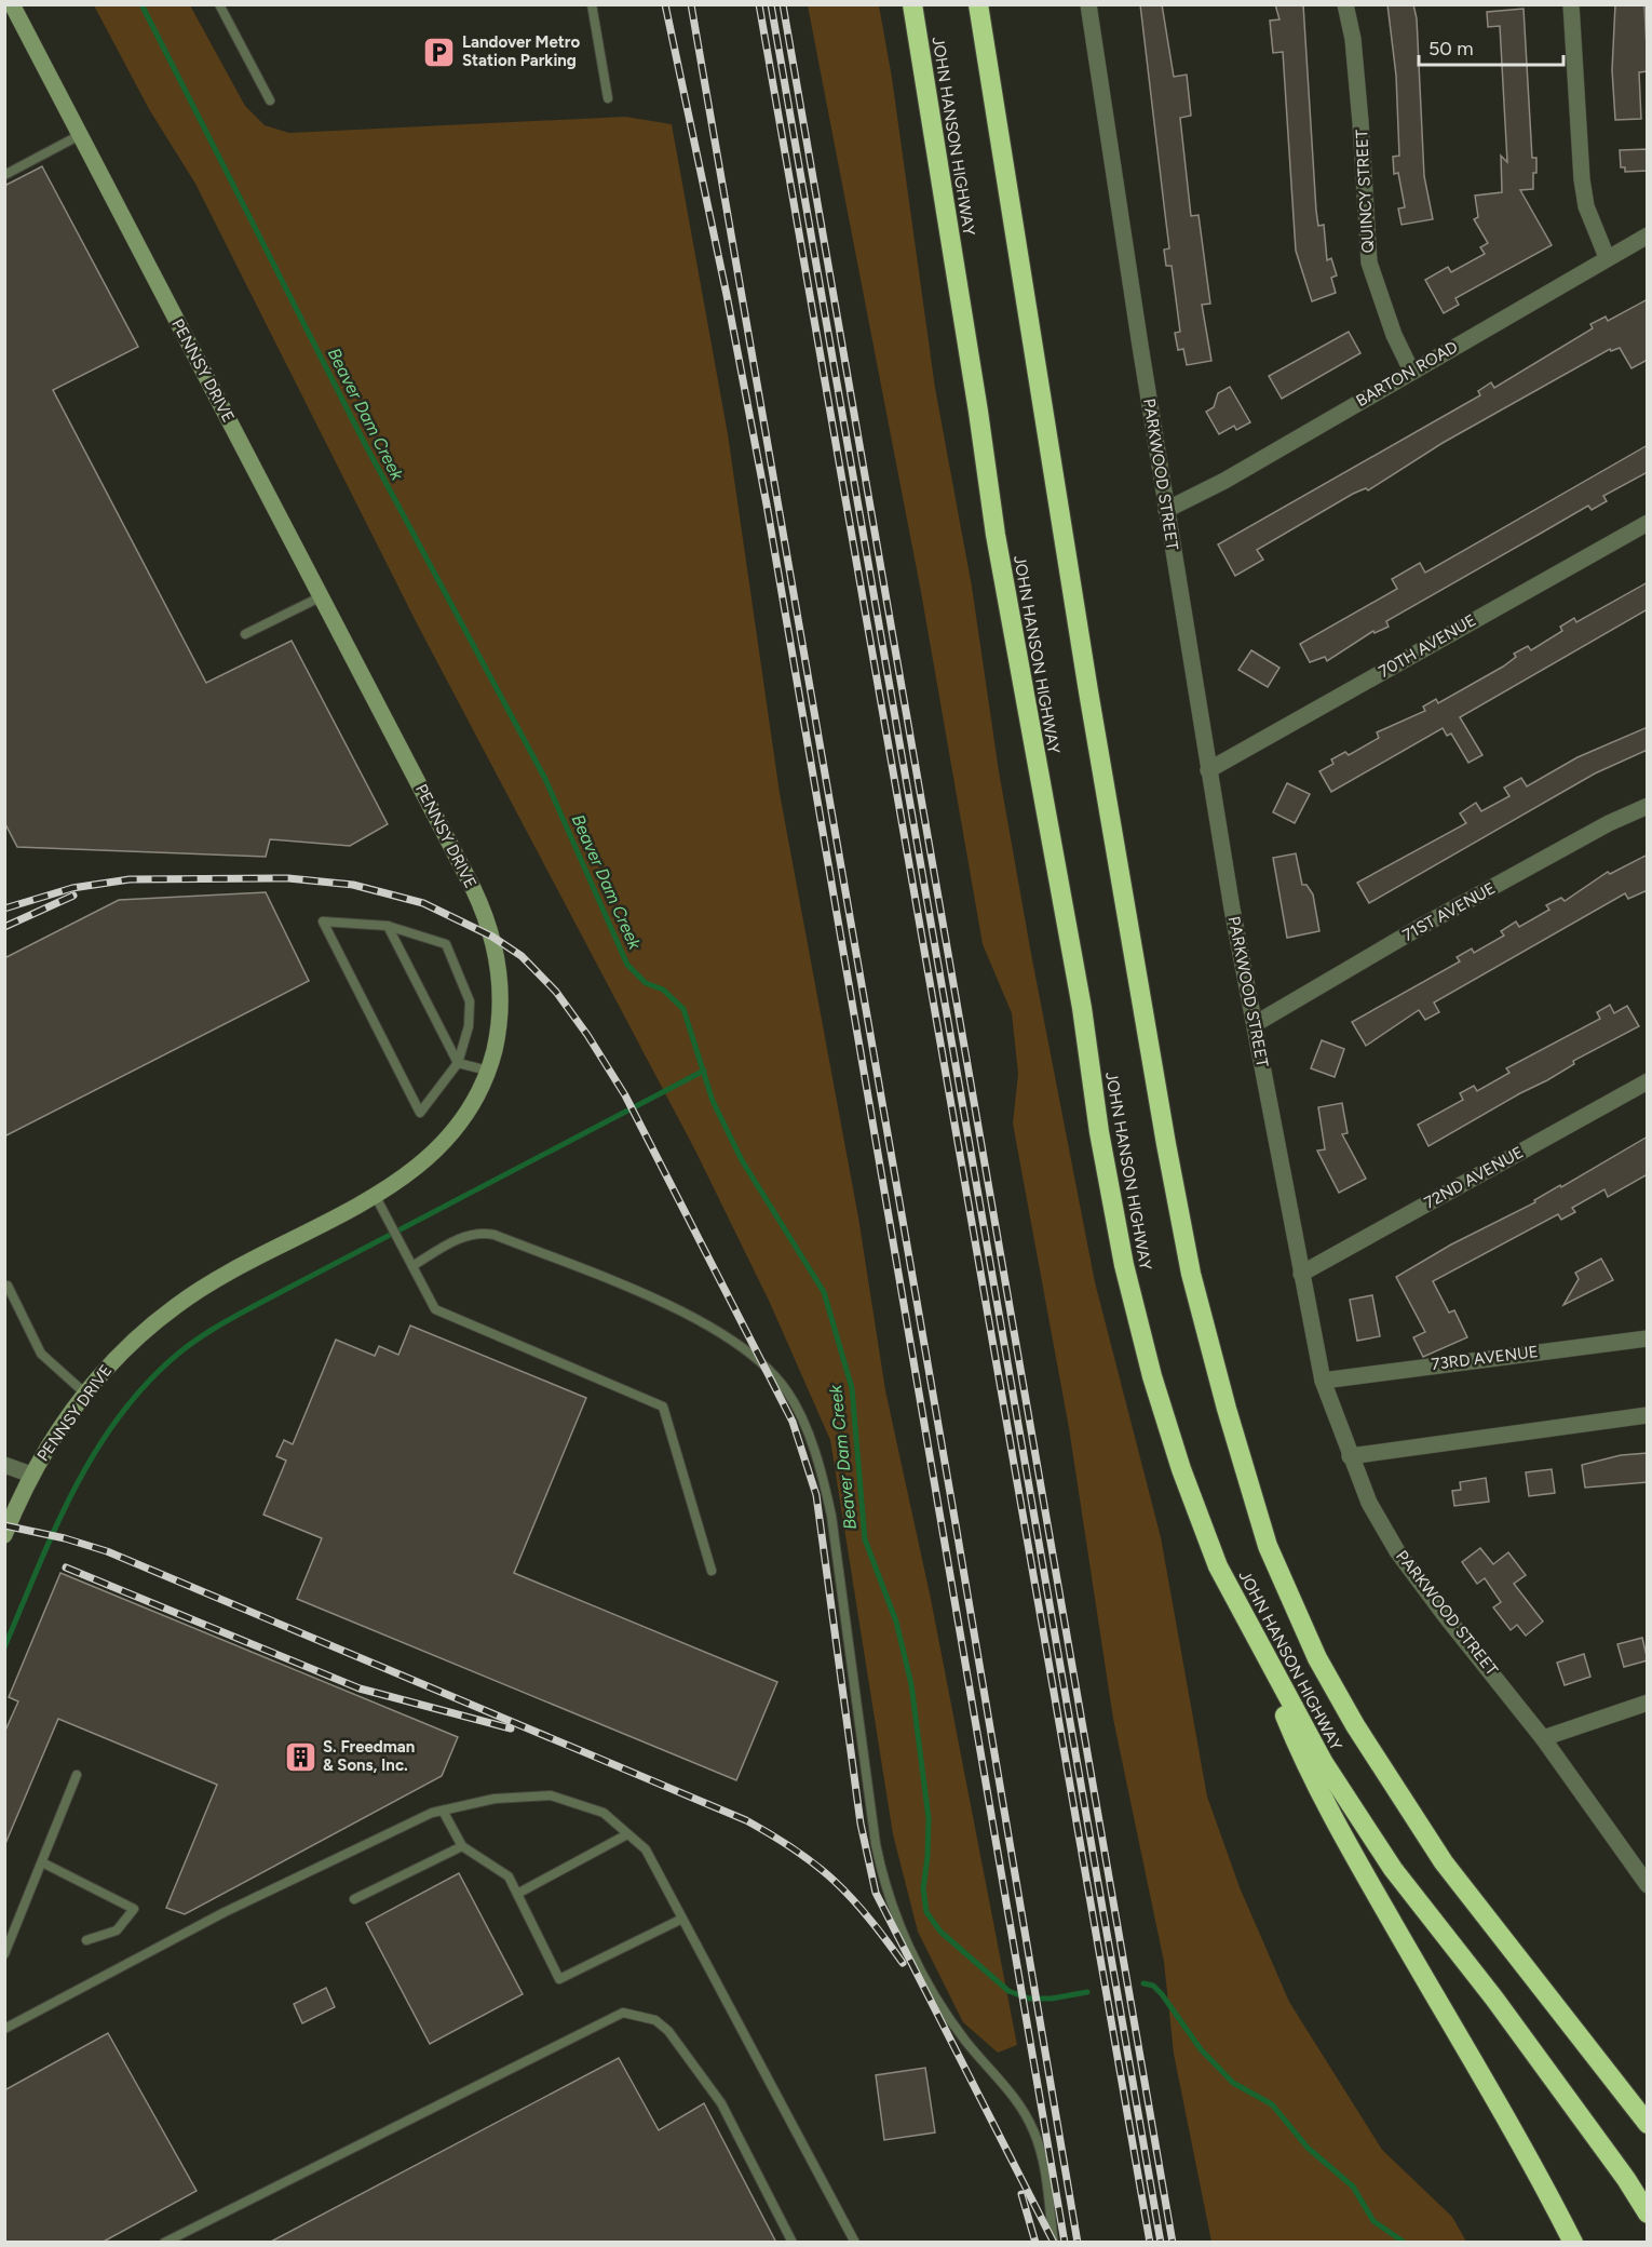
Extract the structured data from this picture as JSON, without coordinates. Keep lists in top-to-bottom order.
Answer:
{
  "streets": {
    "highway": ["JOHN HANSON HIGHWAY"],
    "main road": ["PENNSY DRIVE"],
    "street": [
      "QUINCY STREET",
      "BARTON ROAD",
      "PARKWOOD STREET",
      "70TH AVENUE",
      "71ST AVENUE",
      "72ND AVENUE",
      "73RD AVENUE"
    ]
  },
  "crossings": [
    ["QUINCY STREET", "BARTON ROAD"],
    ["BARTON ROAD", "PARKWOOD STREET"],
    ["PARKWOOD STREET", "70TH AVENUE"],
    ["PARKWOOD STREET", "71ST AVENUE"],
    ["PARKWOOD STREET", "72ND AVENUE"],
    ["PARKWOOD STREET", "73RD AVENUE"]
  ],
  "water": ["Beaver Dam Creek"],
  "places": {
    "parking": ["Landover Metro Station Parking"],
    "building": ["S. Freedman & Sons, Inc."]
  },
  "scale_bar": "50 m"
}
